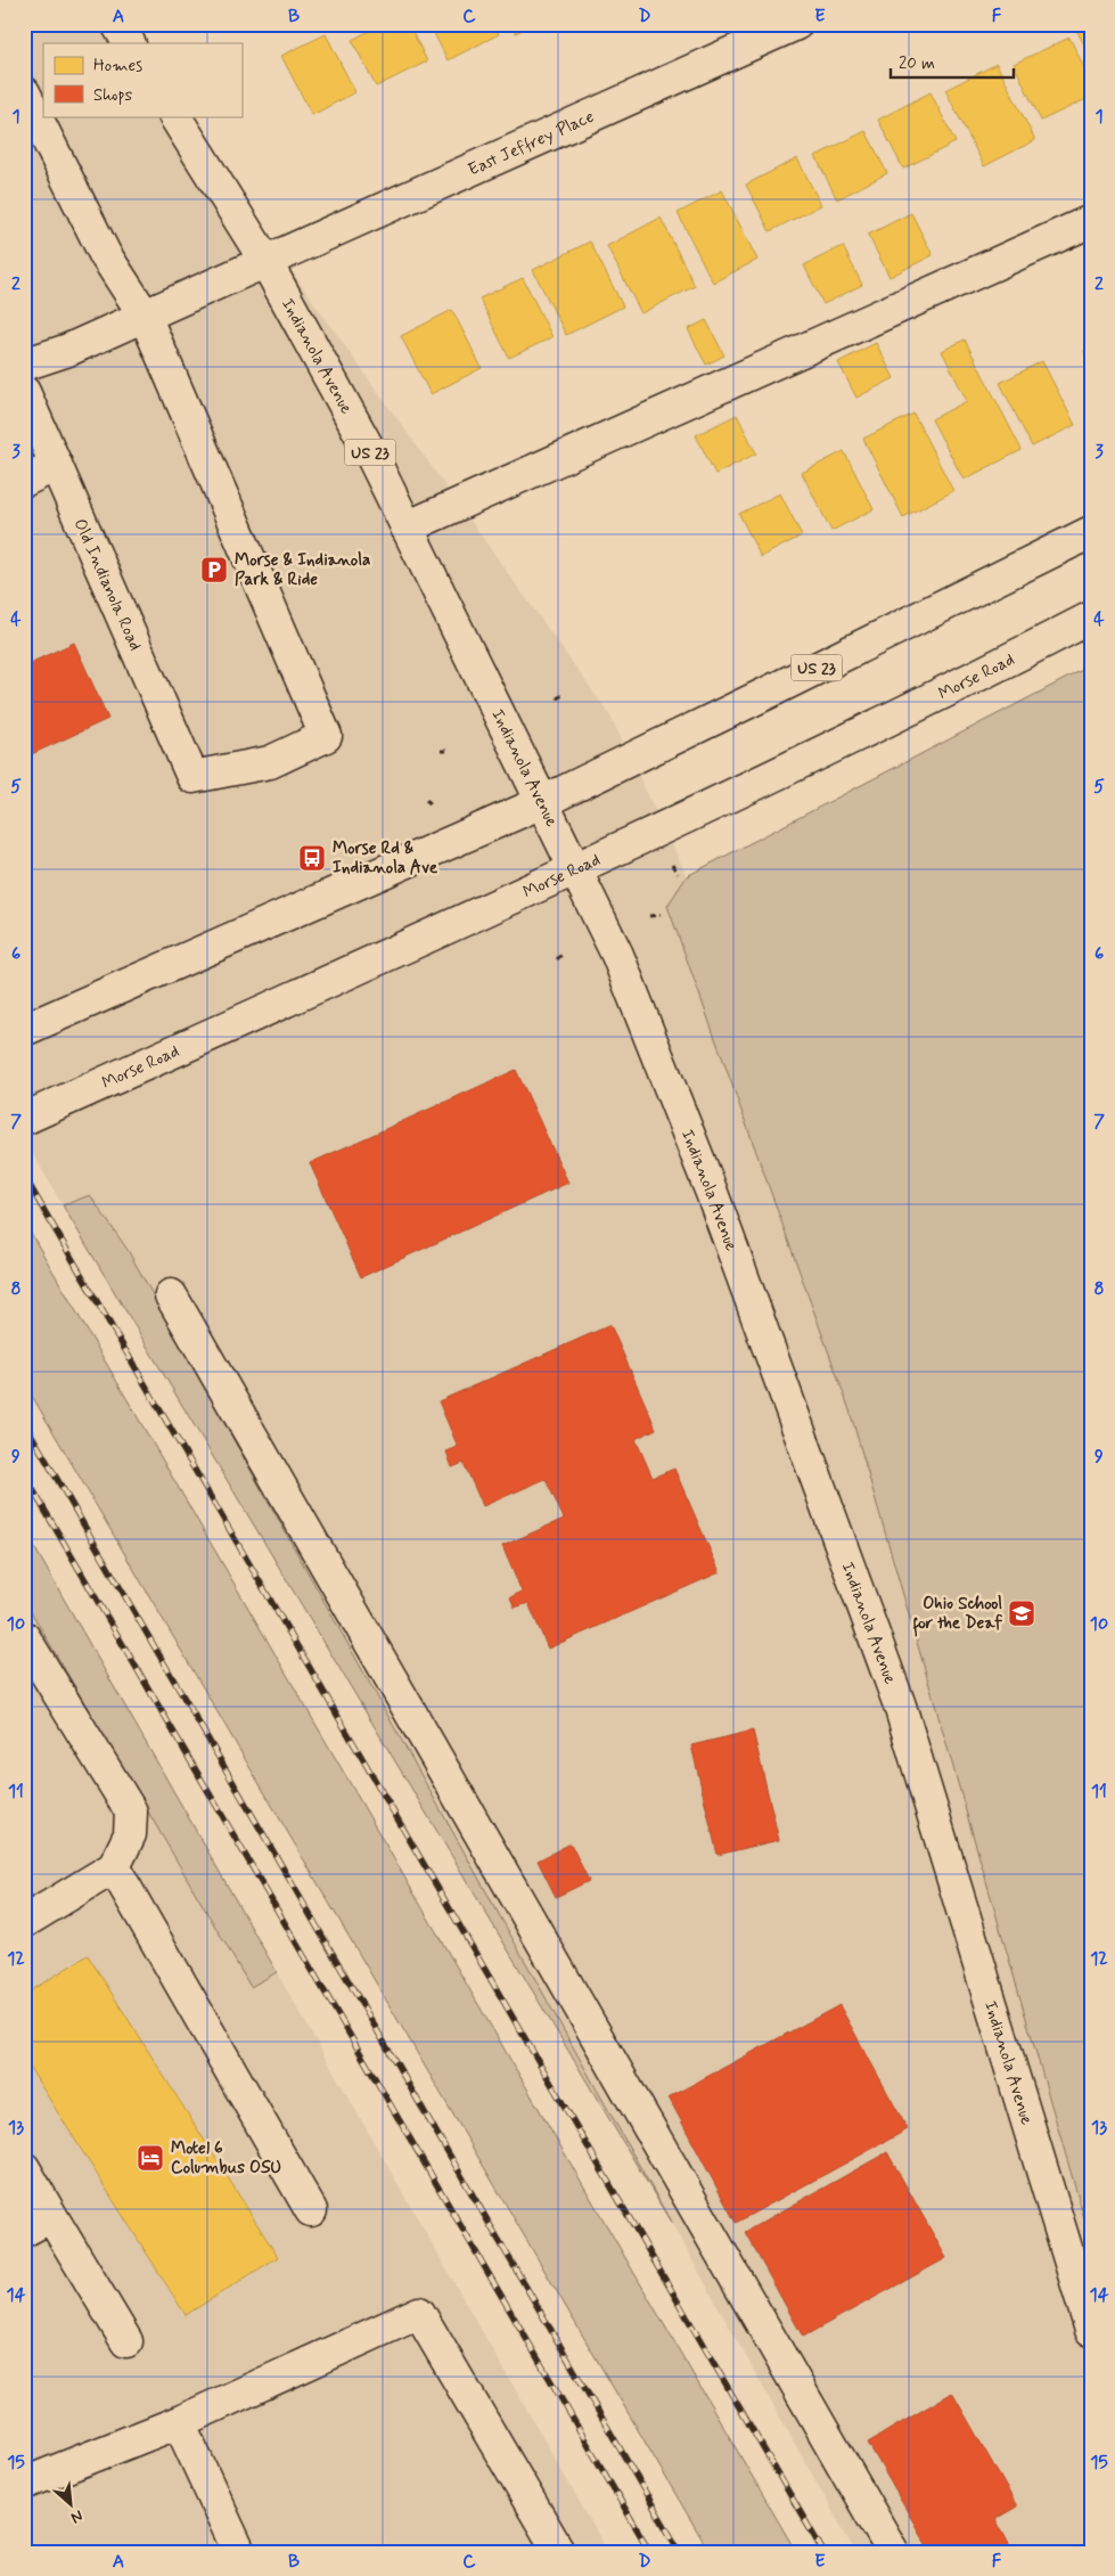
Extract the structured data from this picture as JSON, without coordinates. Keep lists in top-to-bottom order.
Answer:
{
  "streets": {
    "main road": [
      "East Jeffrey Place",
      "Indianola Avenue",
      "US 23",
      "Old Indianola Road",
      "Morse Road"
    ]
  },
  "crossings": [
    ["East Jeffrey Place", "Indianola Avenue"],
    ["East Jeffrey Place", "Old Indianola Road"],
    ["Indianola Avenue", "US 23"],
    ["Indianola Avenue", "Morse Road"]
  ],
  "places": {
    "parking": ["Morse & Indianola Park & Ride"],
    "bus stop": ["Morse Rd & Indianola Ave"],
    "school or university": ["Ohio School for the Deaf"],
    "hotel": ["Motel 6 Columbus OSU"]
  },
  "legend": ["Homes", "Shops"],
  "scale_bar": "20 m",
  "north": "bottom right",
  "grid": {
    "columns": [
      "A",
      "B",
      "C",
      "D",
      "E",
      "F"
    ],
    "rows": [
      "1",
      "2",
      "3",
      "4",
      "5",
      "6",
      "7",
      "8",
      "9",
      "10",
      "11",
      "12",
      "13",
      "14",
      "15"
    ]
  }
}
